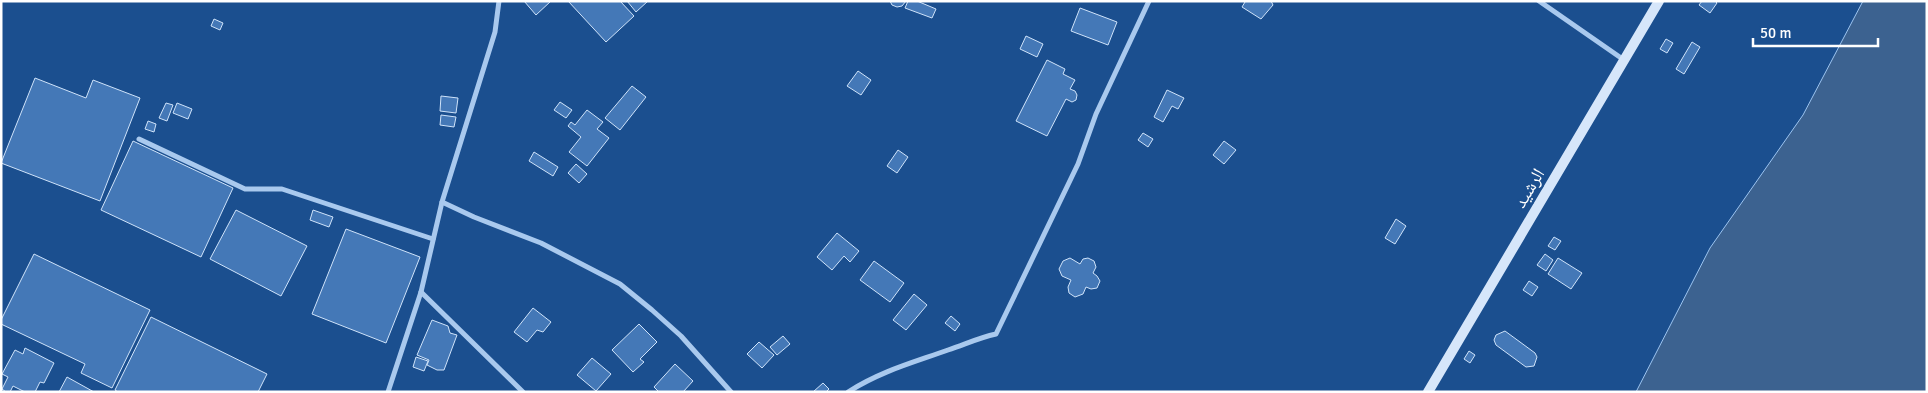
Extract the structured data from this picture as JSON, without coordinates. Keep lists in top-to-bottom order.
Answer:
{
  "streets": {
    "main road": ["الرشيد"]
  },
  "scale_bar": "50 m"
}
